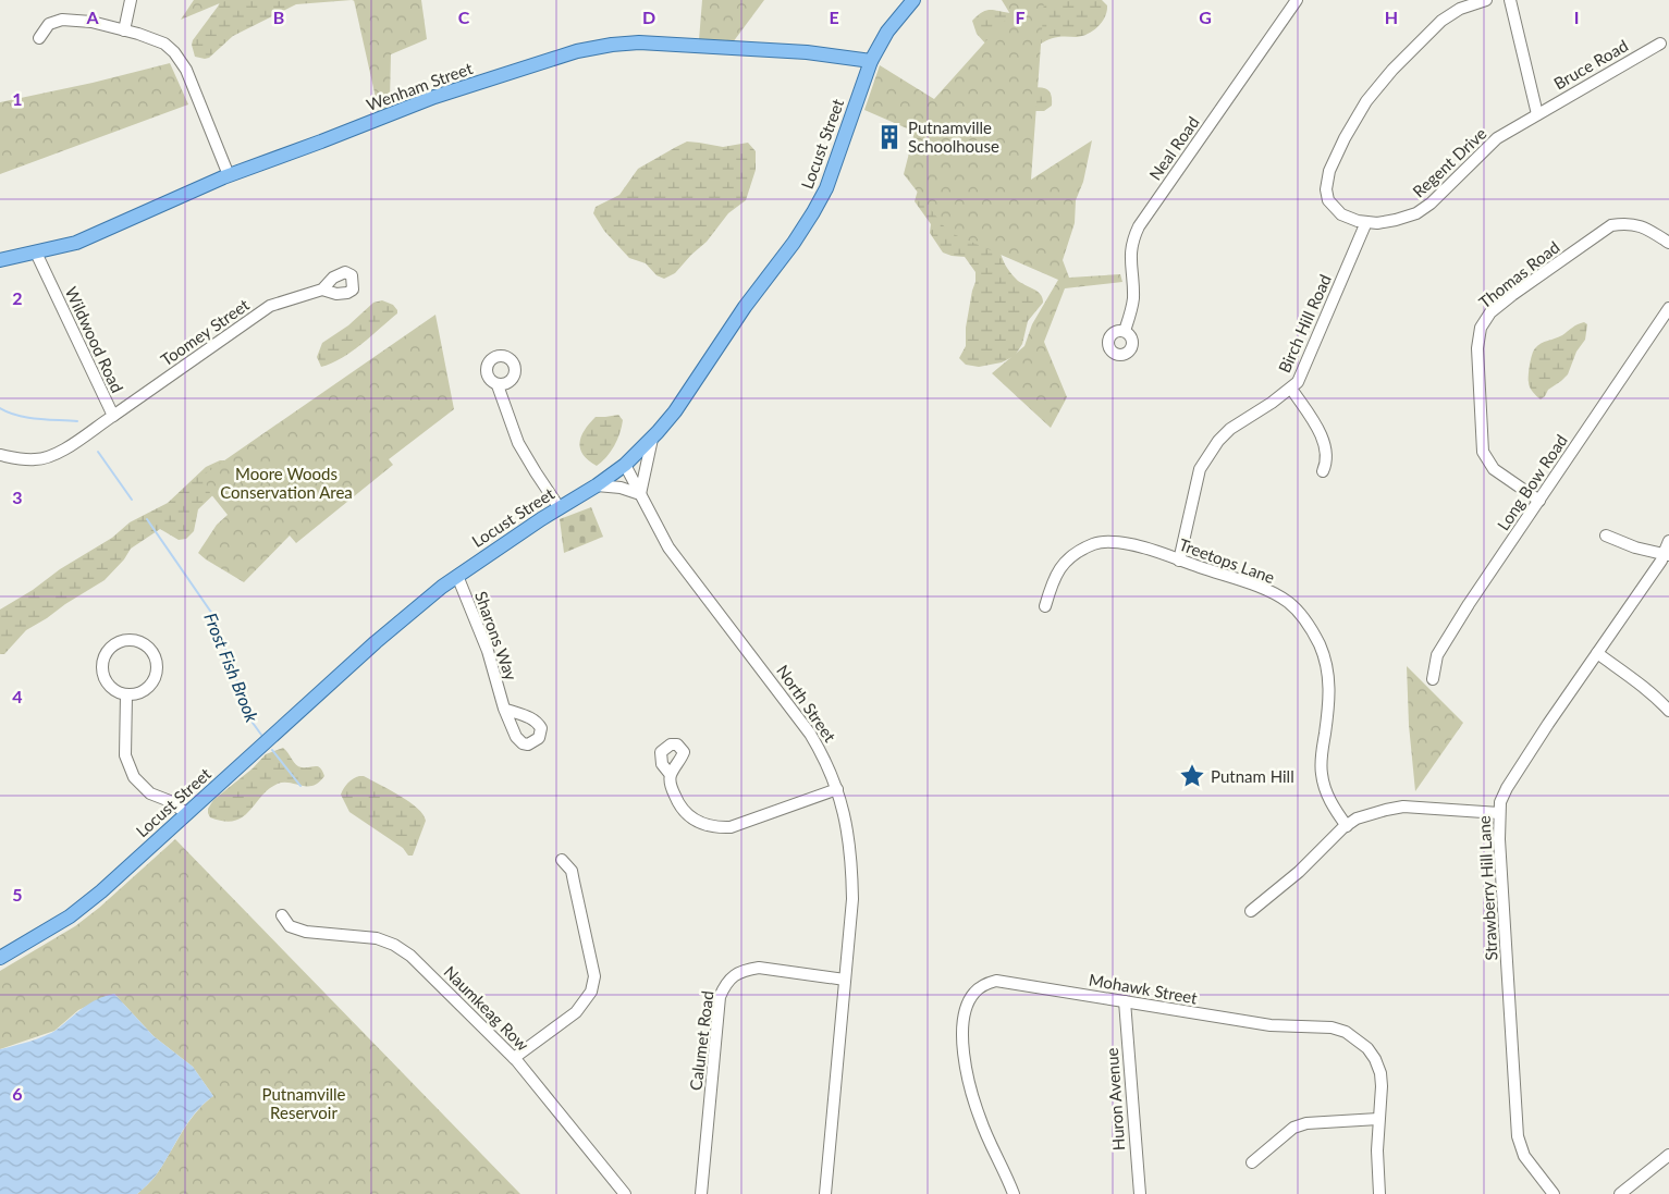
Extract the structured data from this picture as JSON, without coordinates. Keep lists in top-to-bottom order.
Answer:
{
  "streets": {
    "main road": ["Wenham Street", "Locust Street"],
    "street": [
      "Bruce Road",
      "Neal Road",
      "Regent Drive",
      "Thomas Road",
      "Birch Hill Road",
      "Toomey Street",
      "Wildwood Road",
      "Long Bow Road",
      "Treetops Lane",
      "Sharons Way",
      "North Street",
      "Strawberry Hill Lane",
      "Mohawk Street",
      "Naumkeag Row",
      "Calumet Road",
      "Huron Avenue"
    ]
  },
  "crossings": [
    ["Bruce Road", "Regent Drive"],
    ["Wenham Street", "Locust Street"],
    ["Wenham Street", "Wildwood Road"],
    ["Locust Street", "Sharons Way"],
    ["Locust Street", "North Street"],
    ["Regent Drive", "Birch Hill Road"],
    ["Thomas Road", "Long Bow Road"],
    ["Birch Hill Road", "Treetops Lane"],
    ["Toomey Street", "Wildwood Road"],
    ["North Street", "Calumet Road"],
    ["Mohawk Street", "Huron Avenue"]
  ],
  "water": ["Frost Fish Brook"],
  "parks": ["Moore Woods Conservation Area", "Putnamville Reservoir"],
  "places": {
    "building": ["Putnamville Schoolhouse"],
    "place": ["Putnam Hill"]
  },
  "grid": {
    "columns": [
      "A",
      "B",
      "C",
      "D",
      "E",
      "F",
      "G",
      "H",
      "I"
    ],
    "rows": [
      "1",
      "2",
      "3",
      "4",
      "5",
      "6"
    ]
  }
}
